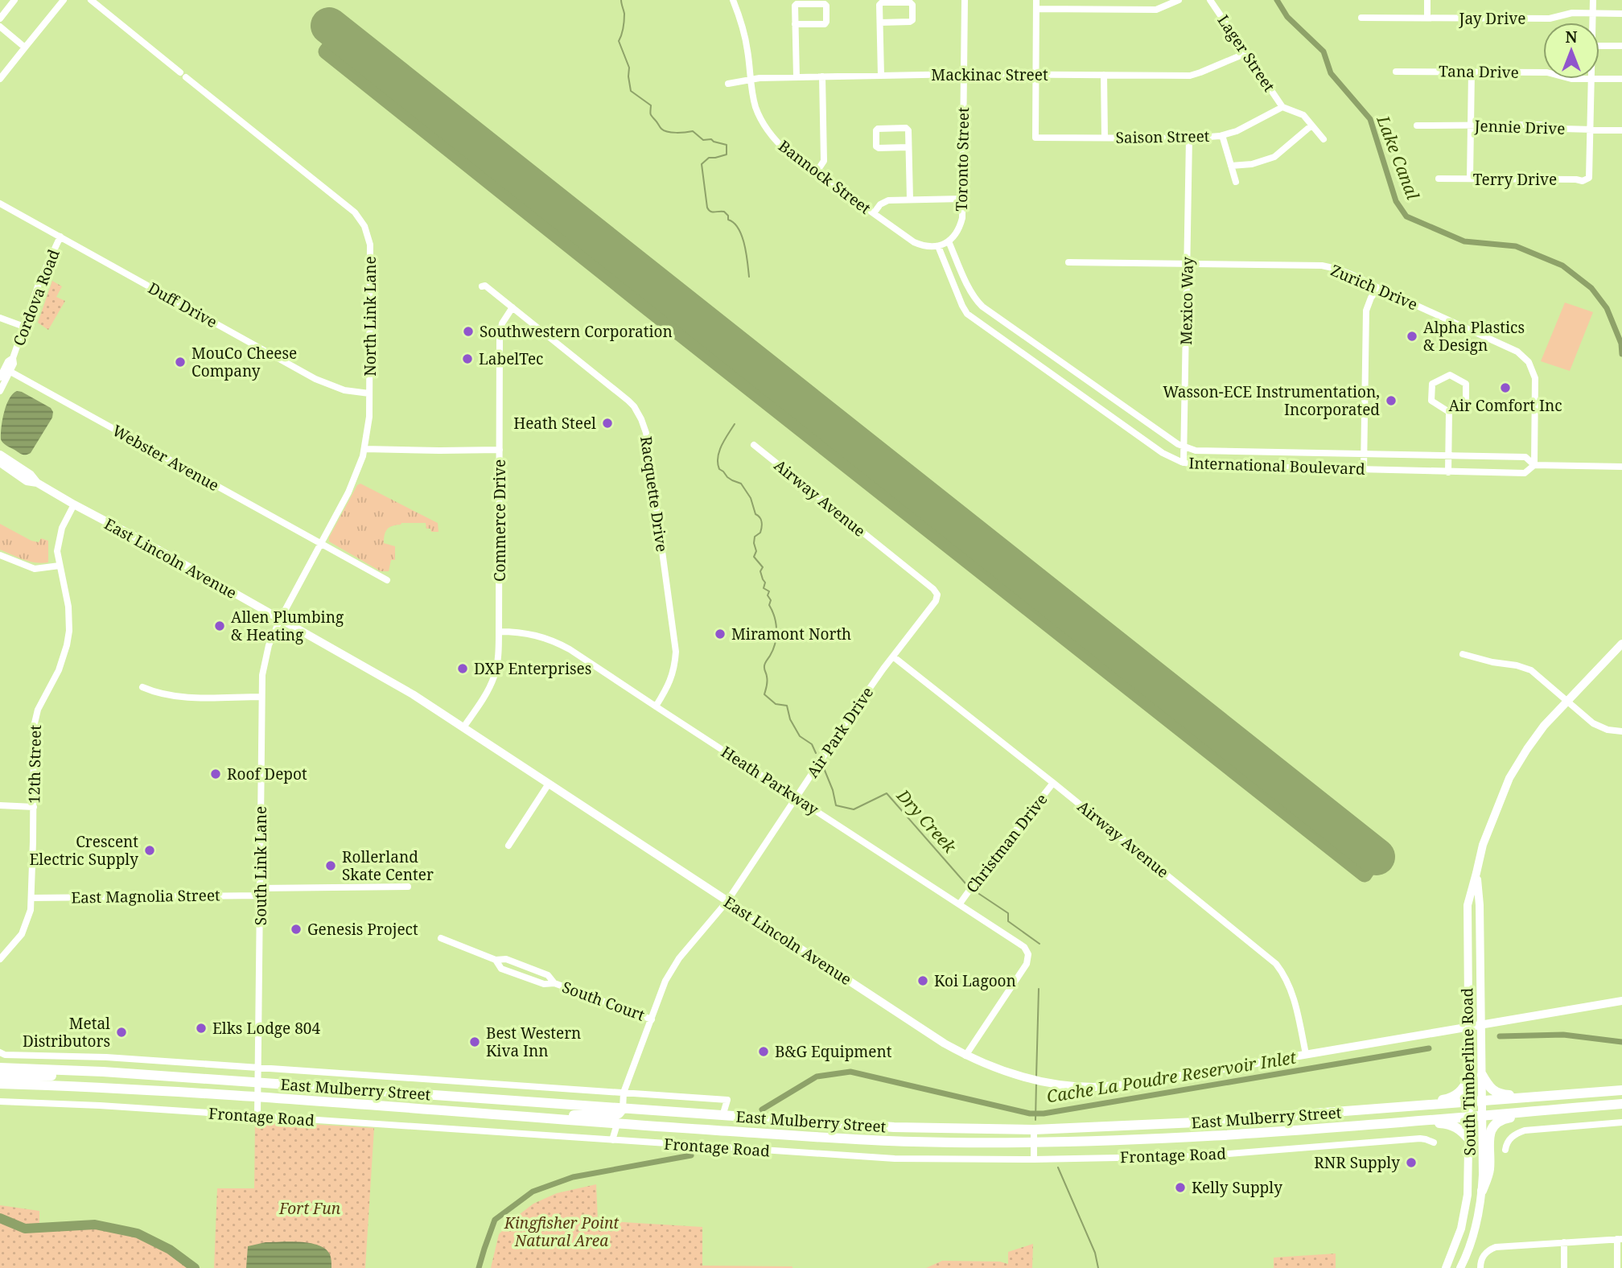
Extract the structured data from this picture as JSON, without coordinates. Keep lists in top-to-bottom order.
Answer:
{
  "streets": {
    "highway": ["East Mulberry Street"],
    "main road": ["South Timberline Road"],
    "street": [
      "Jay Drive",
      "Lager Street",
      "Tana Drive",
      "Mackinac Street",
      "Jennie Drive",
      "Saison Street",
      "Toronto Street",
      "Bannock Street",
      "Terry Drive",
      "Zurich Drive",
      "Cordova Road",
      "Mexico Way",
      "Duff Drive",
      "North Link Lane",
      "Webster Avenue",
      "International Boulevard",
      "Racquette Drive",
      "Airway Avenue",
      "Commerce Drive",
      "East Lincoln Avenue",
      "Air Park Drive",
      "12th Street",
      "Heath Parkway",
      "Christman Drive",
      "South Link Lane",
      "East Magnolia Street",
      "South Court",
      "Frontage Road"
    ]
  },
  "crossings": [
    ["Lager Street", "Mackinac Street"],
    ["Lager Street", "Saison Street"],
    ["Mackinac Street", "Saison Street"],
    ["Mackinac Street", "Toronto Street"],
    ["Mackinac Street", "Bannock Street"],
    ["Jennie Drive", "Terry Drive"],
    ["Saison Street", "Mexico Way"],
    ["Toronto Street", "Bannock Street"],
    ["Toronto Street", "International Boulevard"],
    ["Bannock Street", "International Boulevard"],
    ["Zurich Drive", "Mexico Way"],
    ["Zurich Drive", "International Boulevard"],
    ["Cordova Road", "Duff Drive"],
    ["Cordova Road", "Webster Avenue"],
    ["Mexico Way", "International Boulevard"],
    ["Duff Drive", "North Link Lane"],
    ["North Link Lane", "Webster Avenue"],
    ["North Link Lane", "East Lincoln Avenue"],
    ["North Link Lane", "South Link Lane"],
    ["Racquette Drive", "Commerce Drive"],
    ["Racquette Drive", "Heath Parkway"],
    ["Airway Avenue", "East Lincoln Avenue"],
    ["Airway Avenue", "Air Park Drive"],
    ["Airway Avenue", "Christman Drive"],
    ["Commerce Drive", "East Lincoln Avenue"],
    ["Commerce Drive", "Heath Parkway"],
    ["East Lincoln Avenue", "Air Park Drive"],
    ["East Lincoln Avenue", "12th Street"],
    ["East Lincoln Avenue", "Heath Parkway"],
    ["East Lincoln Avenue", "South Link Lane"],
    ["East Lincoln Avenue", "South Timberline Road"],
    ["Air Park Drive", "Heath Parkway"],
    ["Air Park Drive", "South Court"],
    ["Air Park Drive", "East Mulberry Street"],
    ["Air Park Drive", "Frontage Road"],
    ["12th Street", "East Magnolia Street"],
    ["Heath Parkway", "Christman Drive"],
    ["South Link Lane", "East Magnolia Street"],
    ["South Link Lane", "East Mulberry Street"],
    ["South Link Lane", "Frontage Road"],
    ["South Timberline Road", "East Mulberry Street"],
    ["East Mulberry Street", "Frontage Road"]
  ],
  "water": ["Lake Canal", "Dry Creek", "Cache La Poudre Reservoir Inlet"],
  "parks": ["Fort Fun", "Kingfisher Point Natural Area"],
  "places": [
    "Southwestern Corporation",
    "Alpha Plastics & Design",
    "LabelTec",
    "MouCo Cheese Company",
    "Air Comfort Inc",
    "Wasson-ECE Instrumentation, Incorporated",
    "Heath Steel",
    "Allen Plumbing & Heating",
    "Miramont North",
    "DXP Enterprises",
    "Roof Depot",
    "Crescent Electric Supply",
    "Rollerland Skate Center",
    "Genesis Project",
    "Koi Lagoon",
    "Elks Lodge 804",
    "Metal Distributors",
    "Best Western Kiva Inn",
    "B&G Equipment",
    "RNR Supply",
    "Kelly Supply"
  ],
  "north": "top"
}
